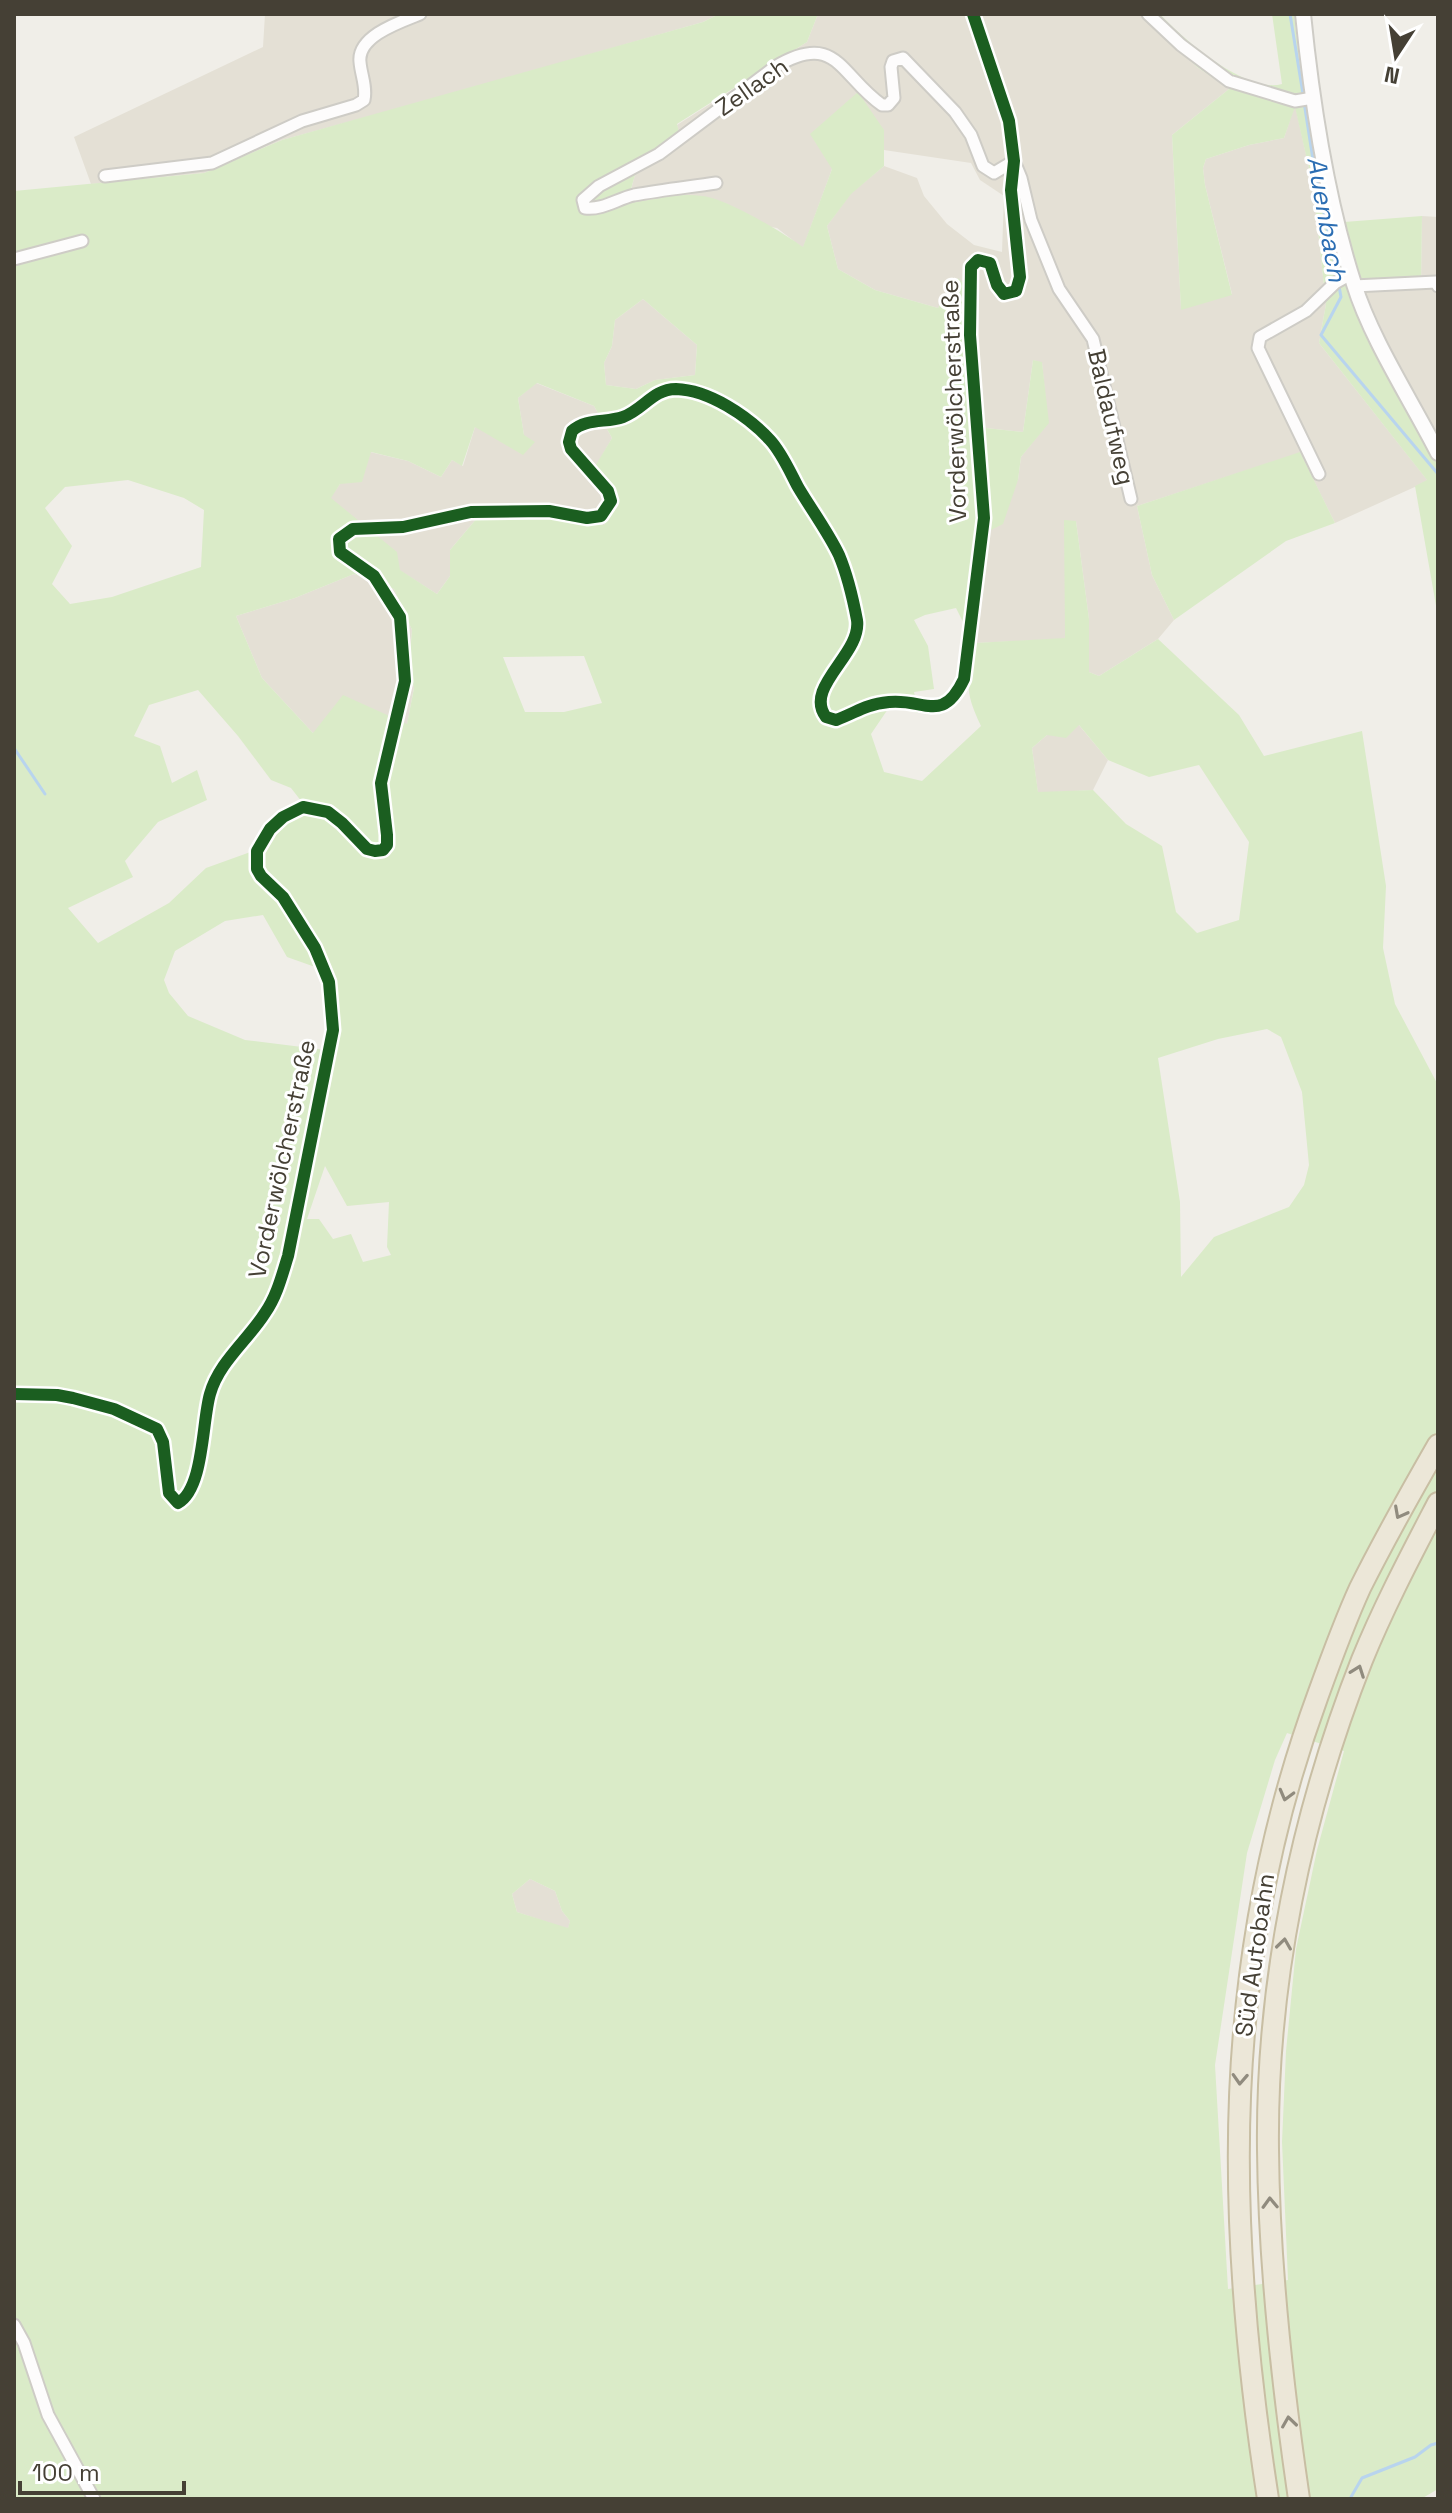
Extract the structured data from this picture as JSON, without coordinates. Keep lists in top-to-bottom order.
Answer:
{
  "streets": {
    "highway": ["Süd Autobahn"],
    "street": ["Zellach", "Vorderwölcherstraße", "Baldaufweg"]
  },
  "crossings": [
    ["Zellach", "Vorderwölcherstraße"],
    ["Zellach", "Baldaufweg"],
    ["Vorderwölcherstraße", "Baldaufweg"]
  ],
  "water": ["Auenbach"],
  "scale_bar": "100 m",
  "north": "bottom"
}
